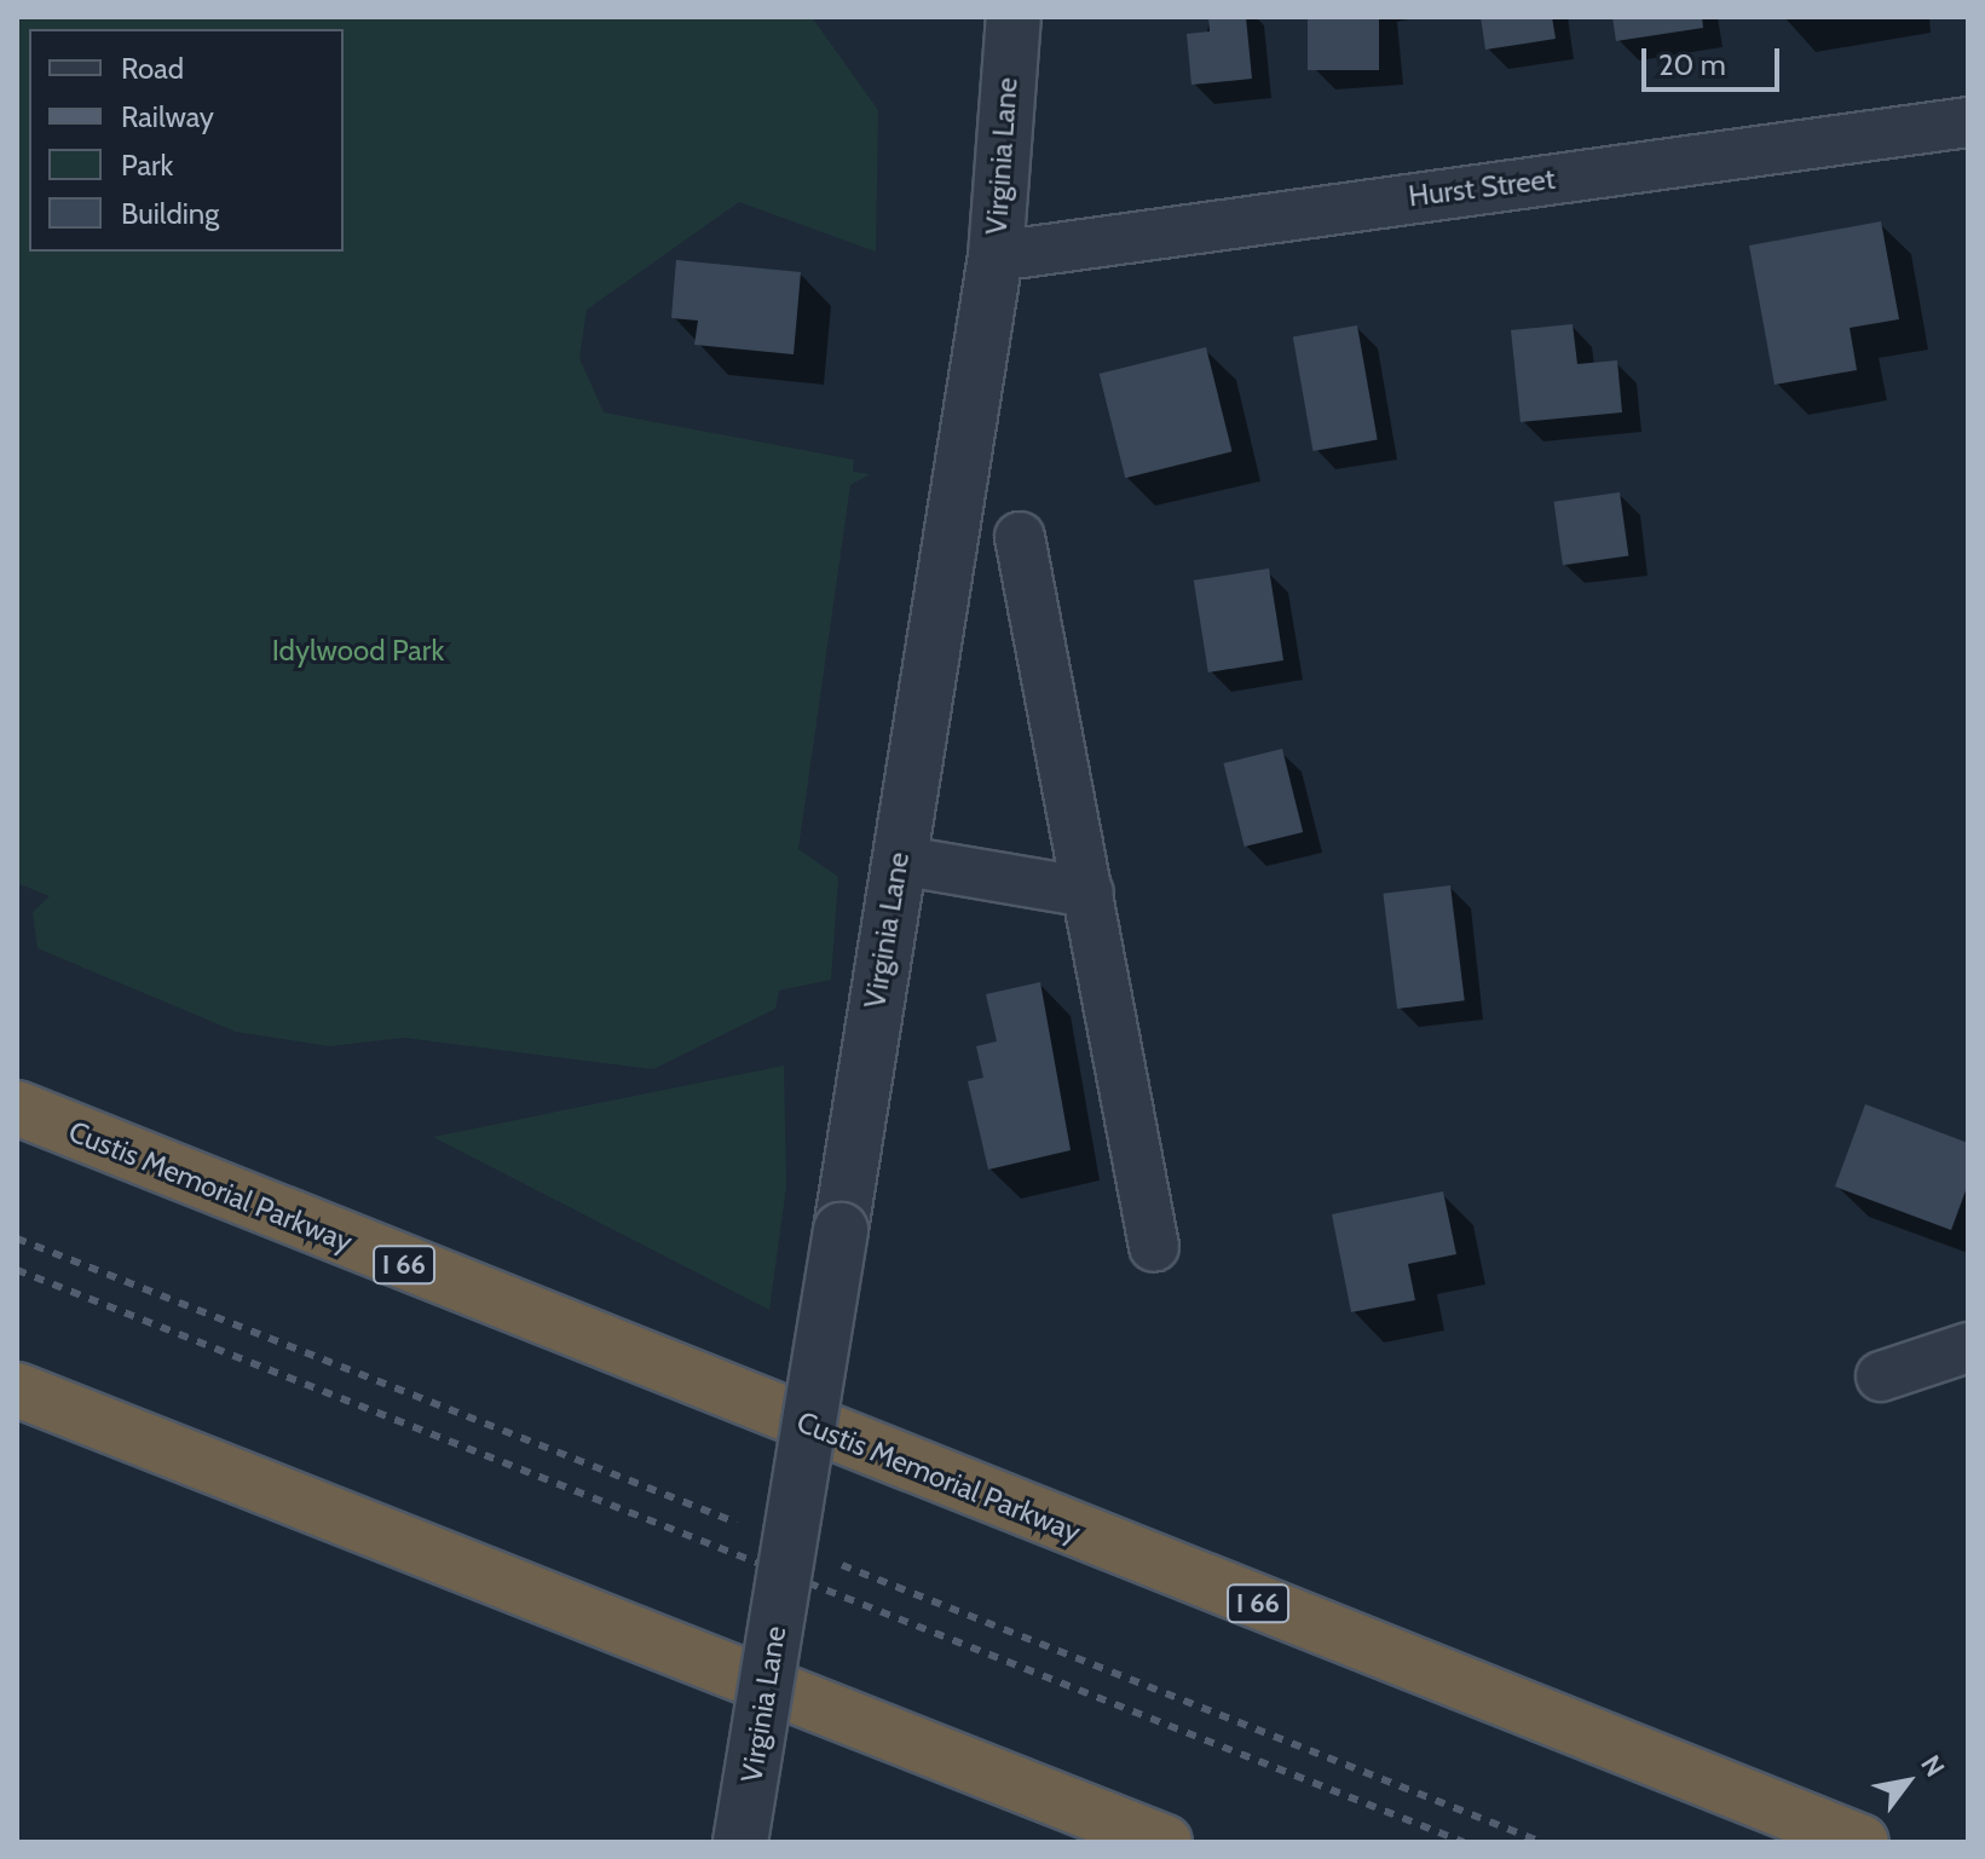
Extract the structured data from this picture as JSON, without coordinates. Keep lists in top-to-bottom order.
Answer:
{
  "streets": {
    "highway": ["Custis Memorial Parkway", "I 66"],
    "street": ["Virginia Lane", "Hurst Street"]
  },
  "crossings": [
    ["Virginia Lane", "Hurst Street"]
  ],
  "parks": ["Idylwood Park"],
  "legend": [
    "Road",
    "Railway",
    "Park",
    "Building"
  ],
  "scale_bar": "20 m",
  "north": "top right"
}
